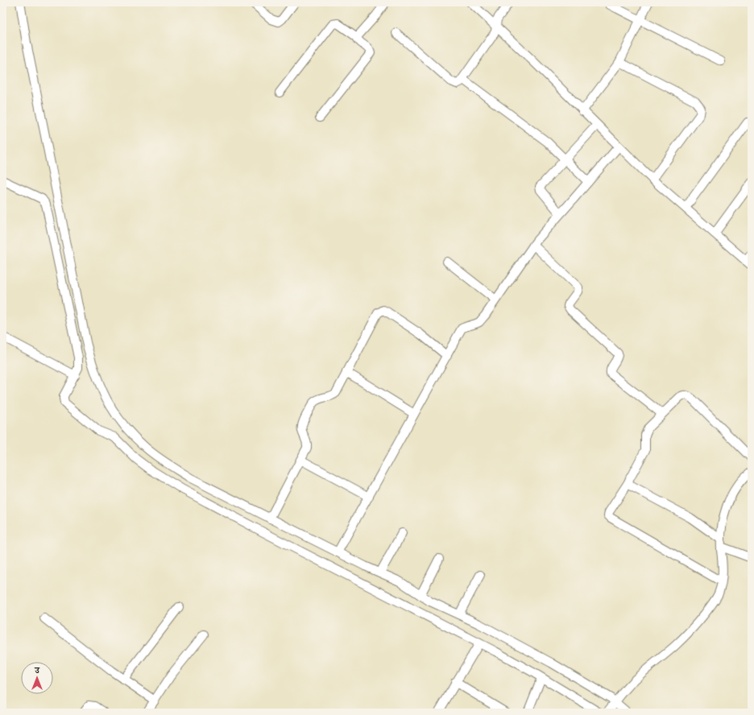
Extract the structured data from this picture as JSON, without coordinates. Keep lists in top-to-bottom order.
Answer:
{
  "north": "top"
}
